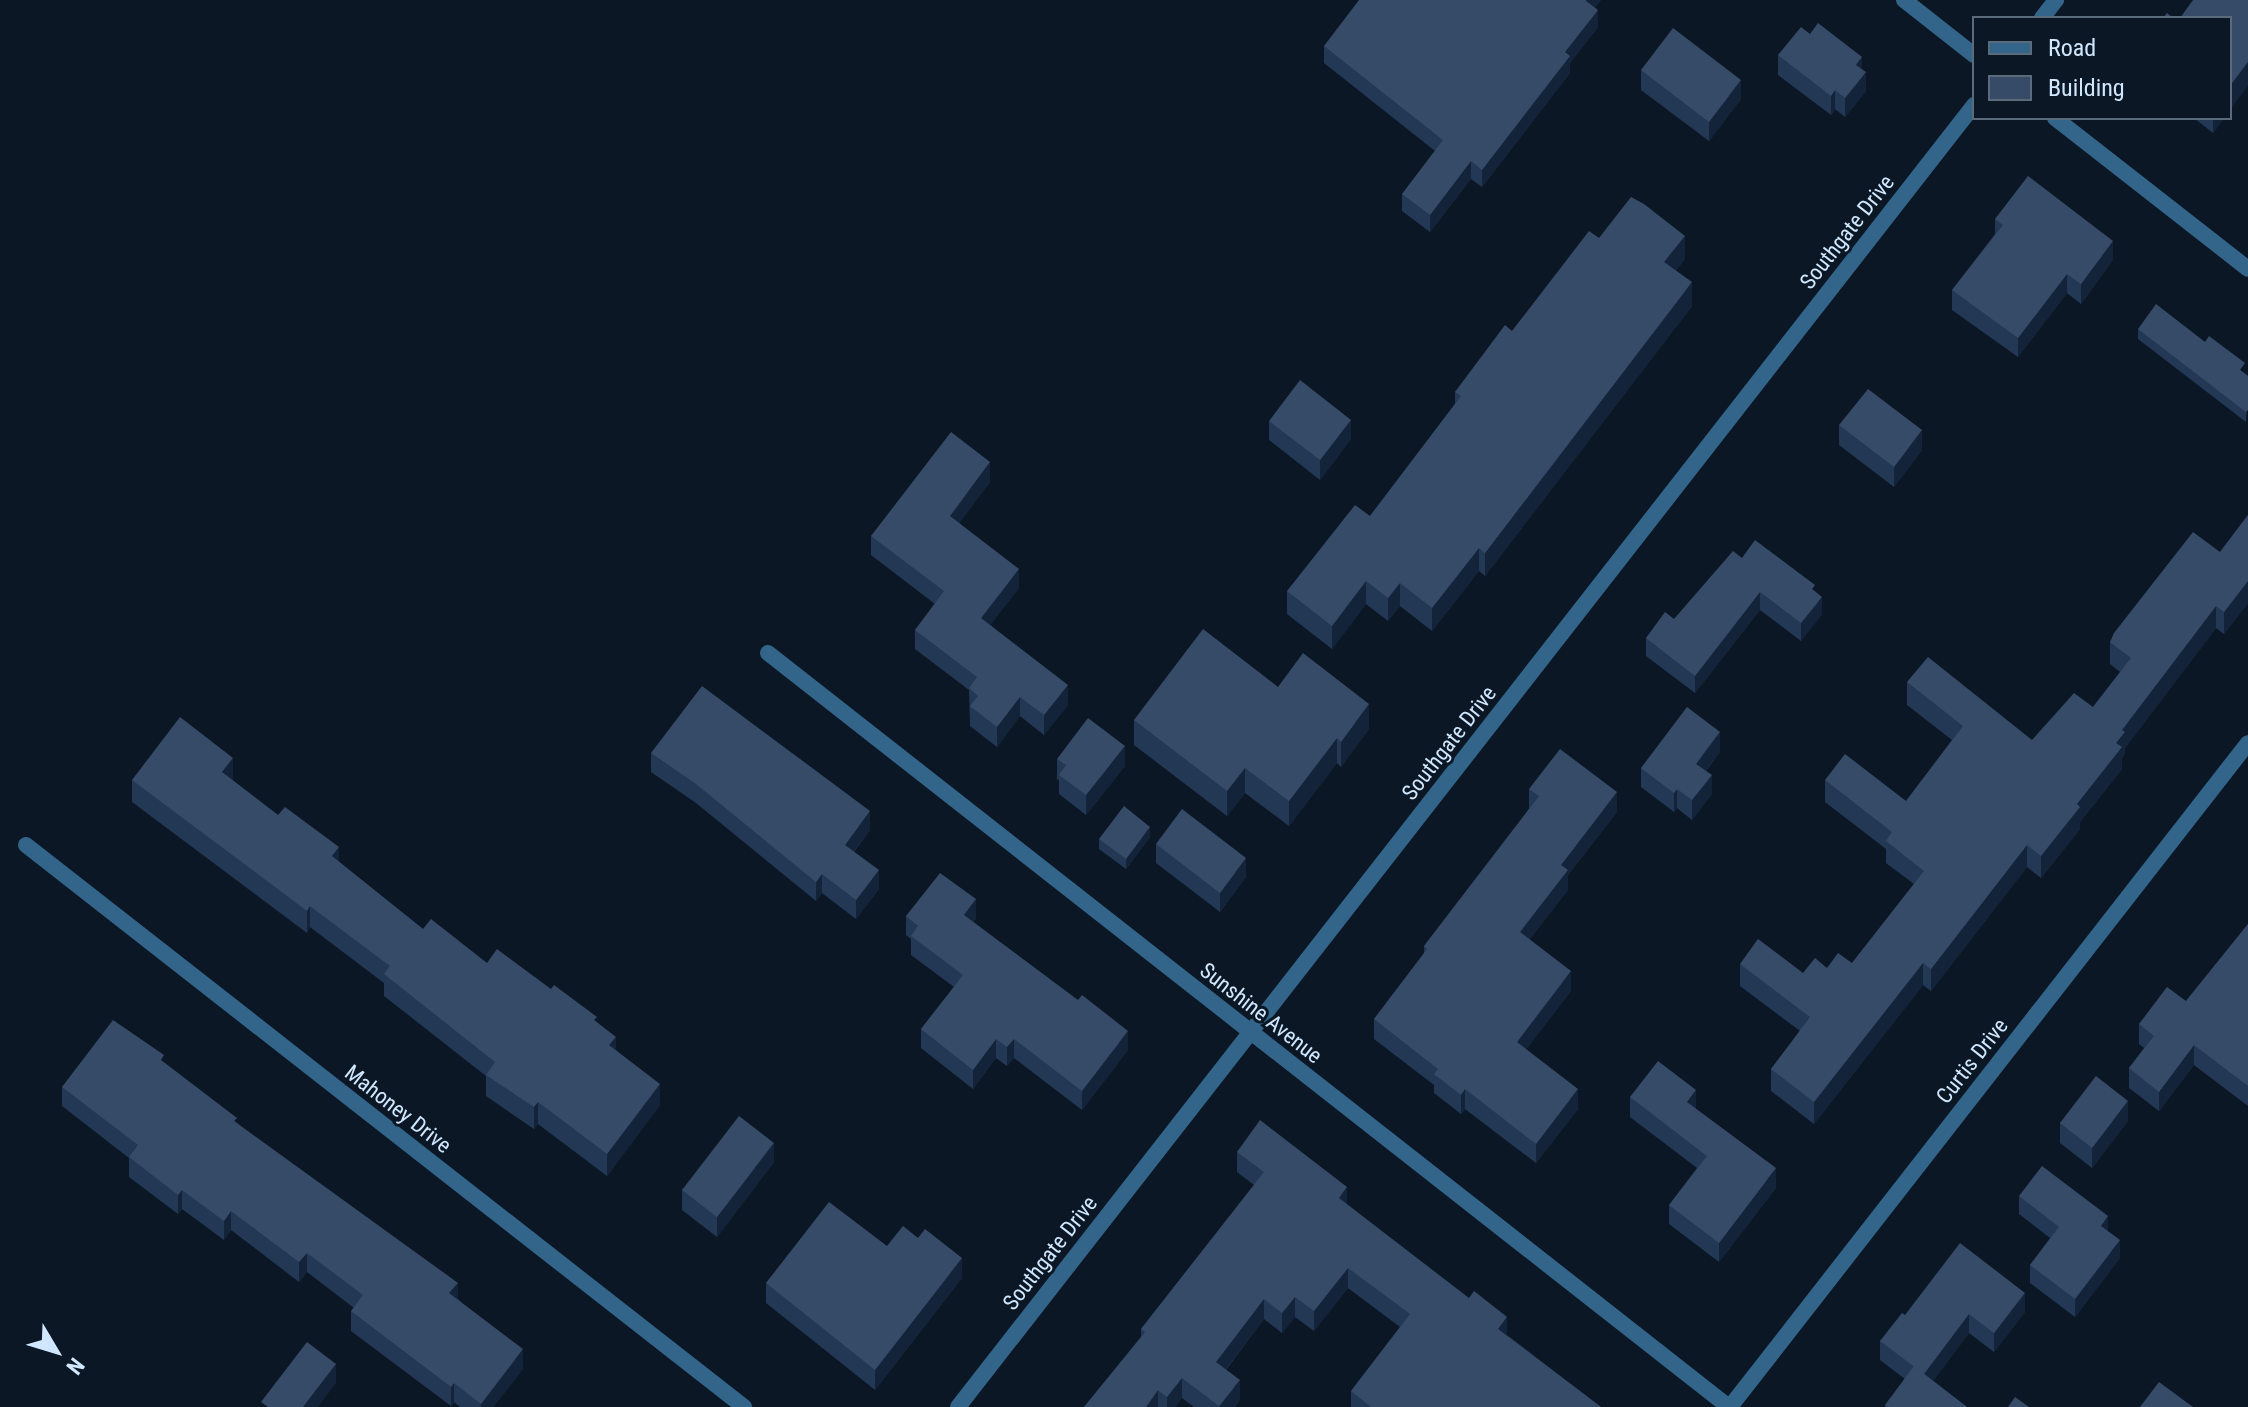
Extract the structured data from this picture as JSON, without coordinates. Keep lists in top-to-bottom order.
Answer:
{
  "streets": {
    "street": [
      "Southgate Drive",
      "Sunshine Avenue",
      "Curtis Drive",
      "Mahoney Drive"
    ]
  },
  "crossings": [
    ["Southgate Drive", "Sunshine Avenue"],
    ["Sunshine Avenue", "Curtis Drive"]
  ],
  "legend": ["Road", "Building"],
  "north": "bottom right"
}
